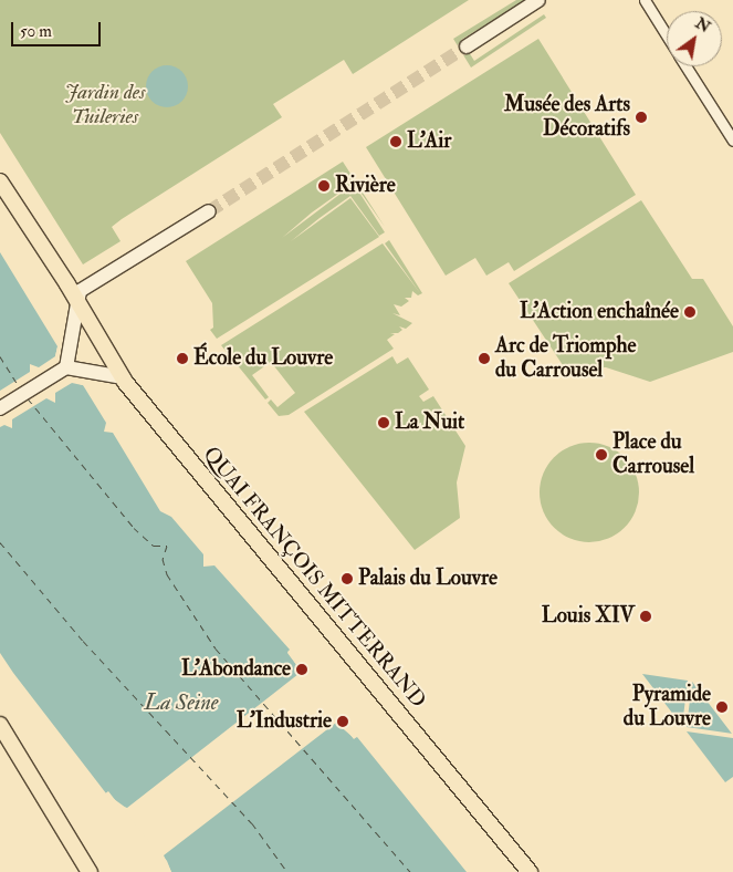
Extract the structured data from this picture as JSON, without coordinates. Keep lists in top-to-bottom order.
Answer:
{
  "streets": {
    "main road": ["QUAI FRANÇOIS MITTERRAND"]
  },
  "water": ["La Seine"],
  "parks": ["Jardin des Tuileries"],
  "places": [
    "Musée des Arts Décoratifs",
    "L'Air",
    "Rivière",
    "L'Action enchaînée",
    "École du Louvre",
    "Arc de Triomphe du Carrousel",
    "La Nuit",
    "Place du Carrousel",
    "Palais du Louvre",
    "Louis XIV",
    "L'Abondance",
    "Pyramide du Louvre",
    "L'Industrie"
  ],
  "scale_bar": "50 m",
  "north": "top right"
}
